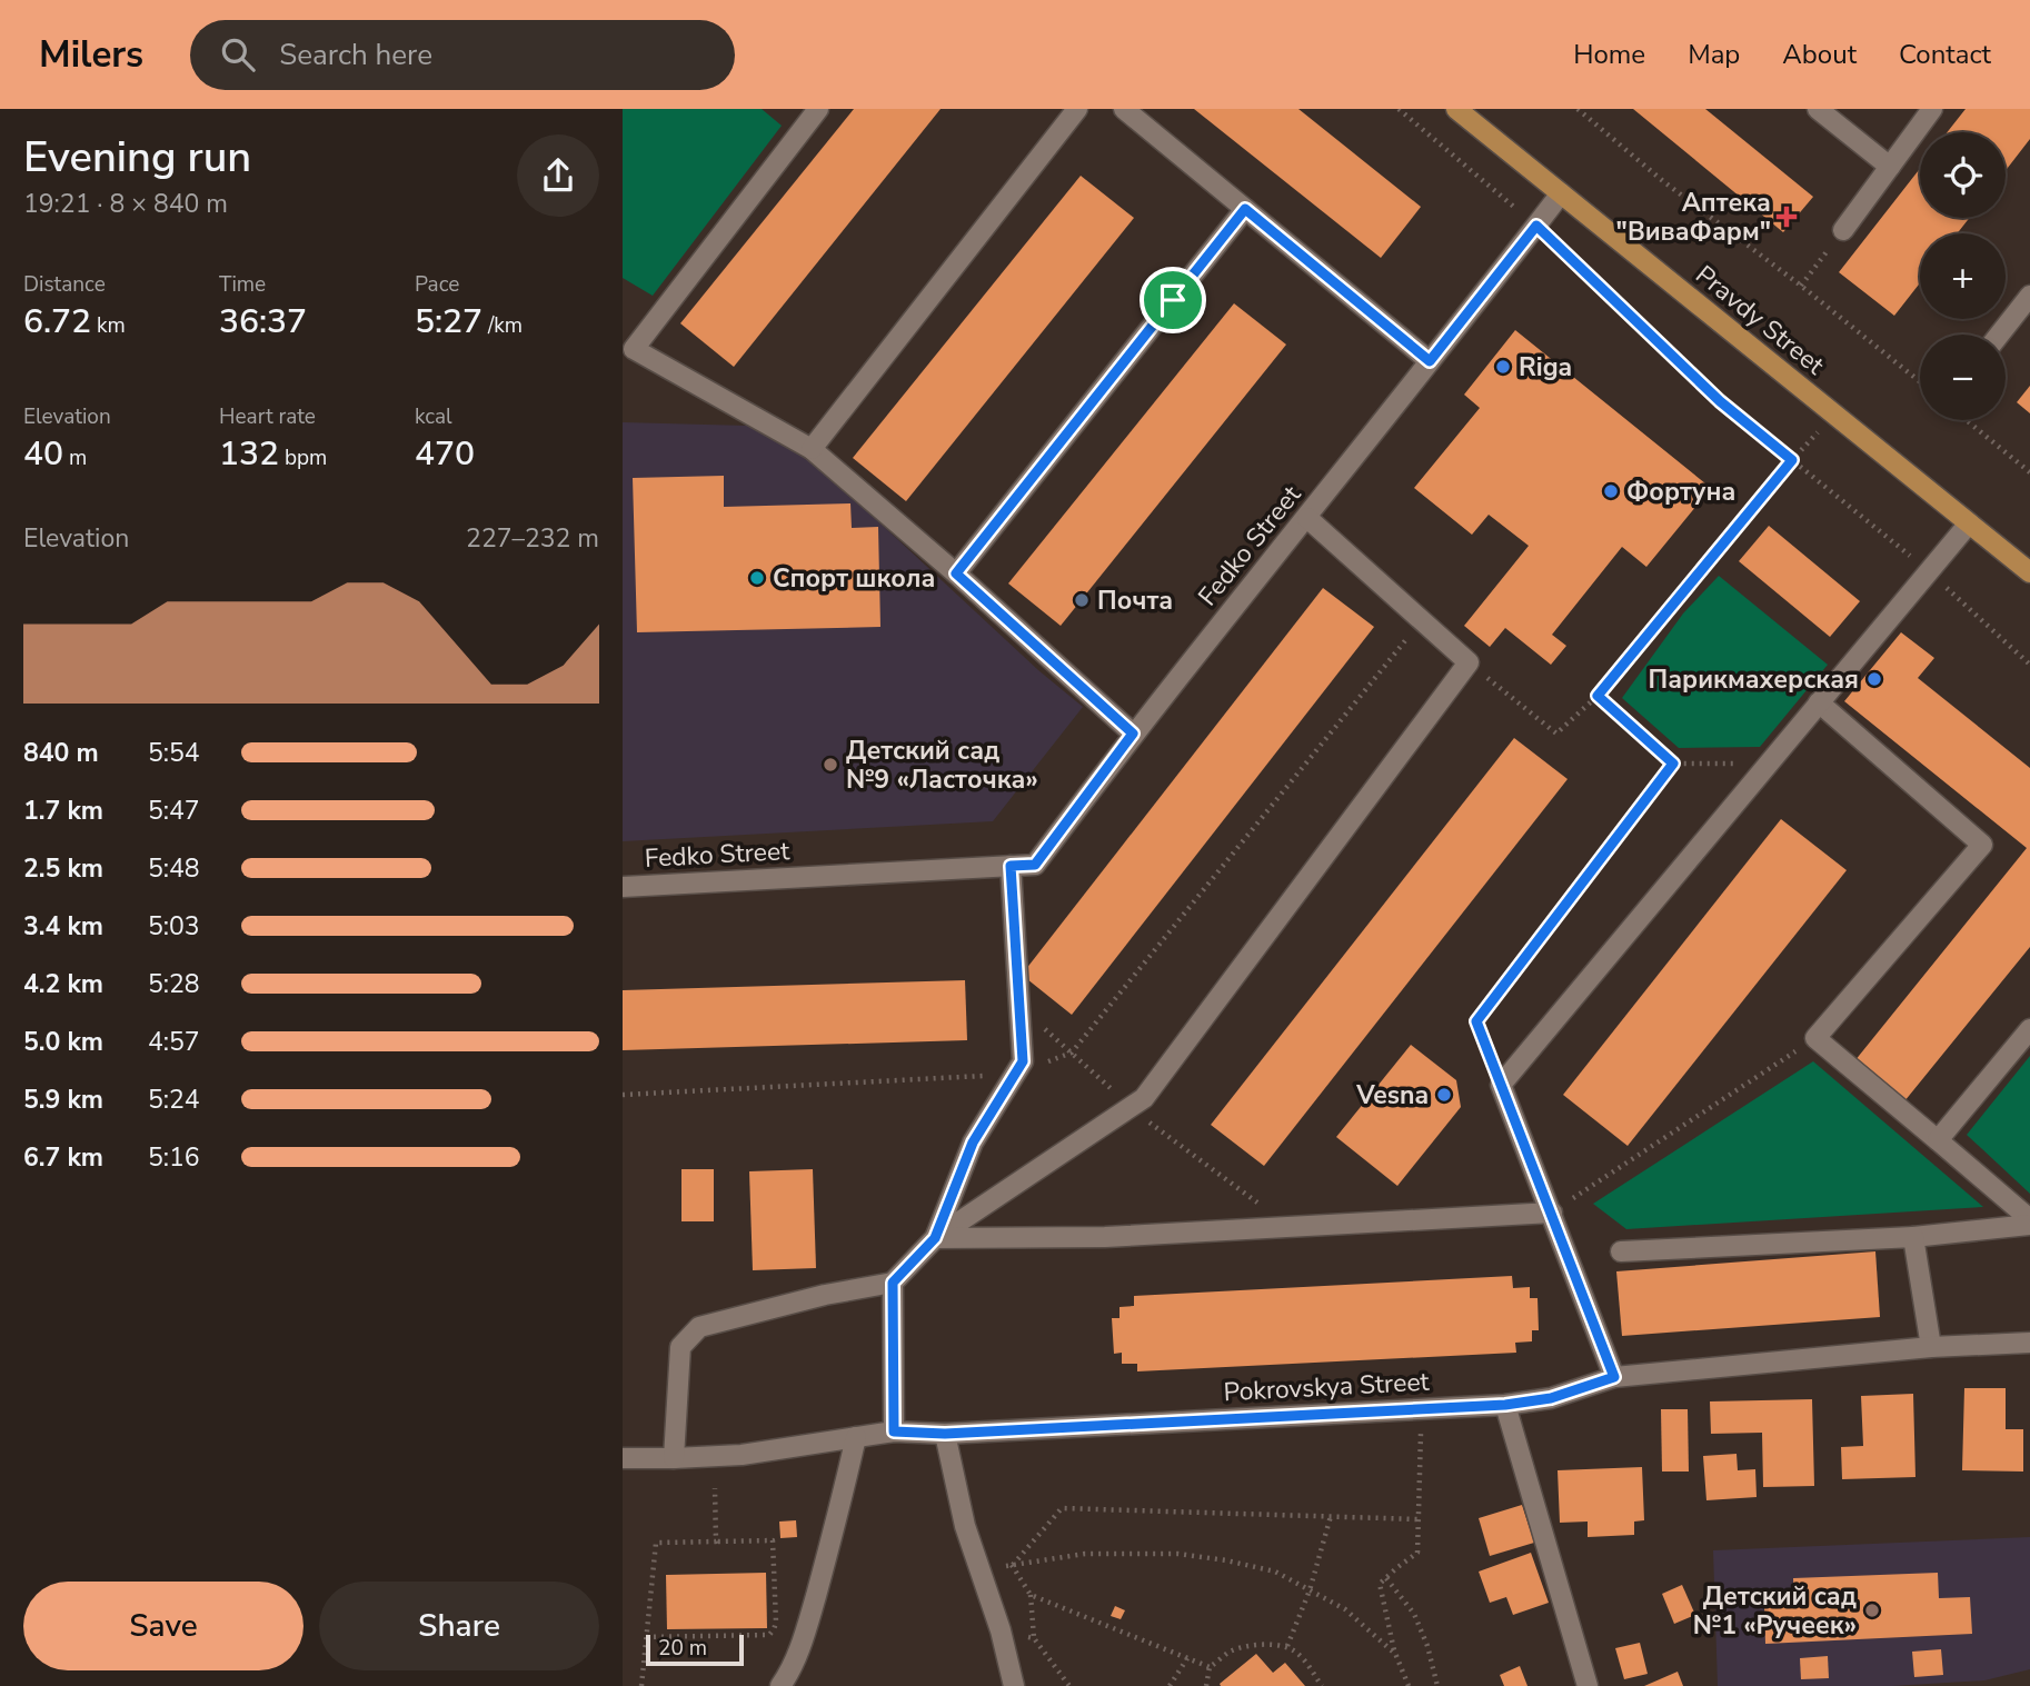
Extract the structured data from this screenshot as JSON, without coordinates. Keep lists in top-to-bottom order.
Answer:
{
  "streets": {
    "main road": ["Pravdy Street"],
    "street": ["Fedko Street", "Pokrovskya Street"]
  },
  "crossings": [
    ["Pravdy Street", "Fedko Street"]
  ],
  "places": {
    "health": ["Аптека \"ВиваФарм\""],
    "other": [
      "Riga",
      "Фортуна",
      "Спорт школа",
      "Почта",
      "Парикмахерская",
      "Детский сад №9 «Ласточка»",
      "Vesna",
      "Детский сад №1 «Ручеек»"
    ]
  },
  "scale_bar": "20 m",
  "page": {
    "header": "Milers",
    "search": "Search here",
    "nav": [
      "Home",
      "Map",
      "About",
      "Contact"
    ],
    "heading": ["Evening run", "19:21 · 8 × 840 m"],
    "map_buttons": ["+", "−"],
    "stats": [
      ["Distance", "6.72 km"],
      ["Time", "36:37"],
      ["Pace", "5:27 /km"],
      ["Elevation", "40 m"],
      ["Heart rate", "132 bpm"],
      ["kcal", "470"]
    ],
    "chart": ["Elevation", "227–232 m"],
    "list": [
      {
        "name": "840 m",
        "note": "5:54"
      },
      {
        "name": "1.7 km",
        "note": "5:47"
      },
      {
        "name": "2.5 km",
        "note": "5:48"
      },
      {
        "name": "3.4 km",
        "note": "5:03"
      },
      {
        "name": "4.2 km",
        "note": "5:28"
      },
      {
        "name": "5.0 km",
        "note": "4:57"
      },
      {
        "name": "5.9 km",
        "note": "5:24"
      },
      {
        "name": "6.7 km",
        "note": "5:16"
      }
    ],
    "buttons": ["Save", "Share"],
    "scale": "20 m"
  }
}
